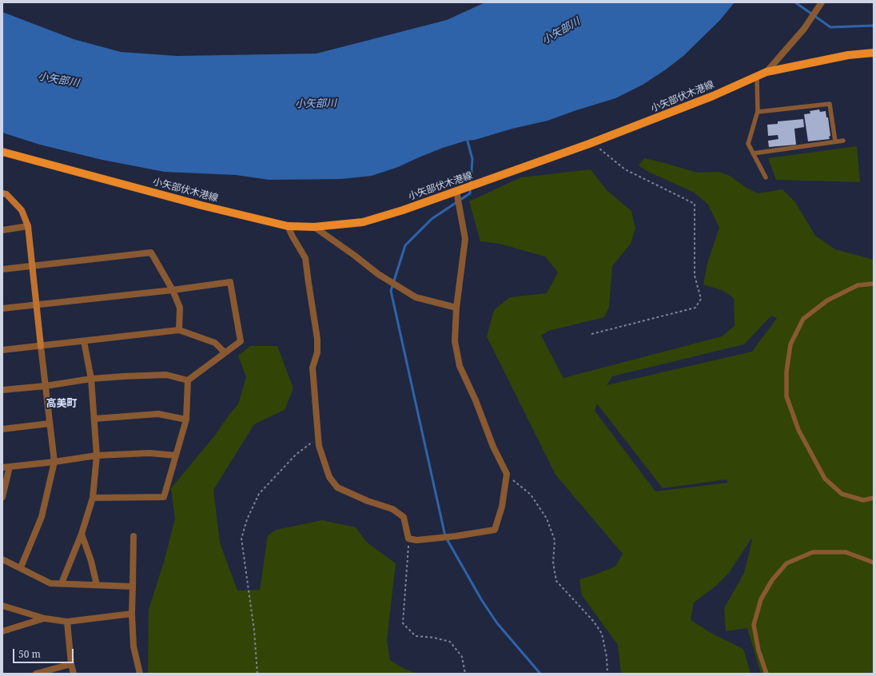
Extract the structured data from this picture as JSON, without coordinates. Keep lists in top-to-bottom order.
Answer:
{
  "streets": {
    "main road": ["小矢部伏木港線"]
  },
  "districts": ["高美町"],
  "water": ["小矢部川"],
  "scale_bar": "50 m"
}
